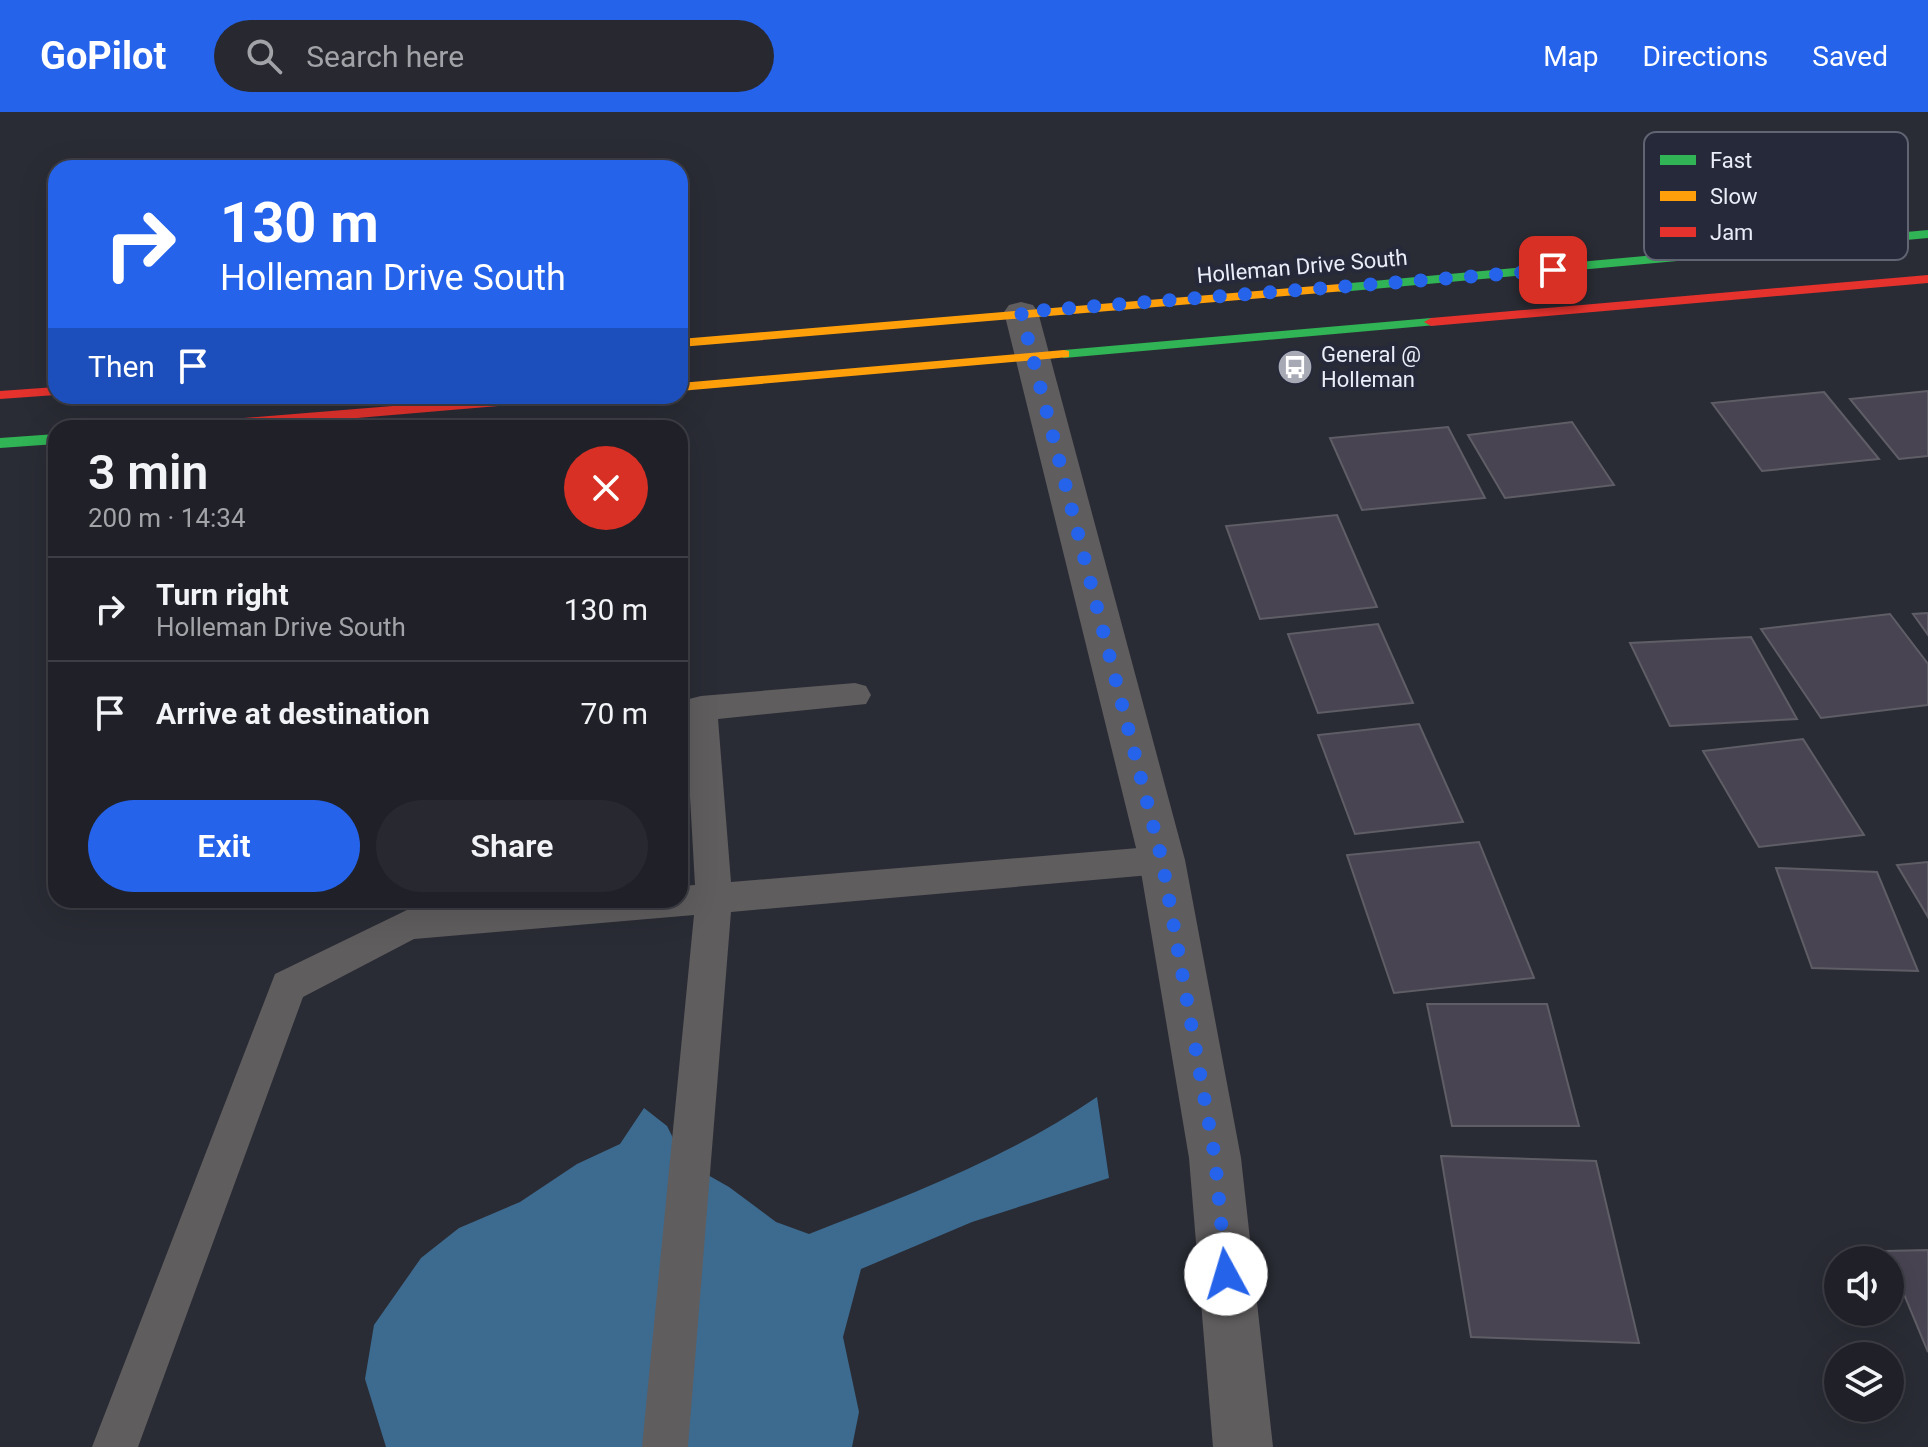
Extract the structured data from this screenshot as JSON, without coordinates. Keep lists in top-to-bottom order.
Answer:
{
  "streets": {
    "street": ["Holleman Drive South"]
  },
  "places": {
    "bus stop": ["General @ Holleman"]
  },
  "legend": ["Fast", "Slow", "Jam"],
  "page": {
    "header": "GoPilot",
    "search": "Search here",
    "nav": ["Map", "Directions", "Saved"],
    "turn": ["130 m", "Holleman Drive South"],
    "then": "Then",
    "heading": ["3 min", "200 m · 14:34"],
    "list": [
      {
        "name": "Turn right",
        "note": "Holleman Drive South",
        "value": "130 m"
      },
      {
        "name": "Arrive at destination",
        "value": "70 m"
      }
    ],
    "buttons": ["Exit", "Share"]
  }
}
